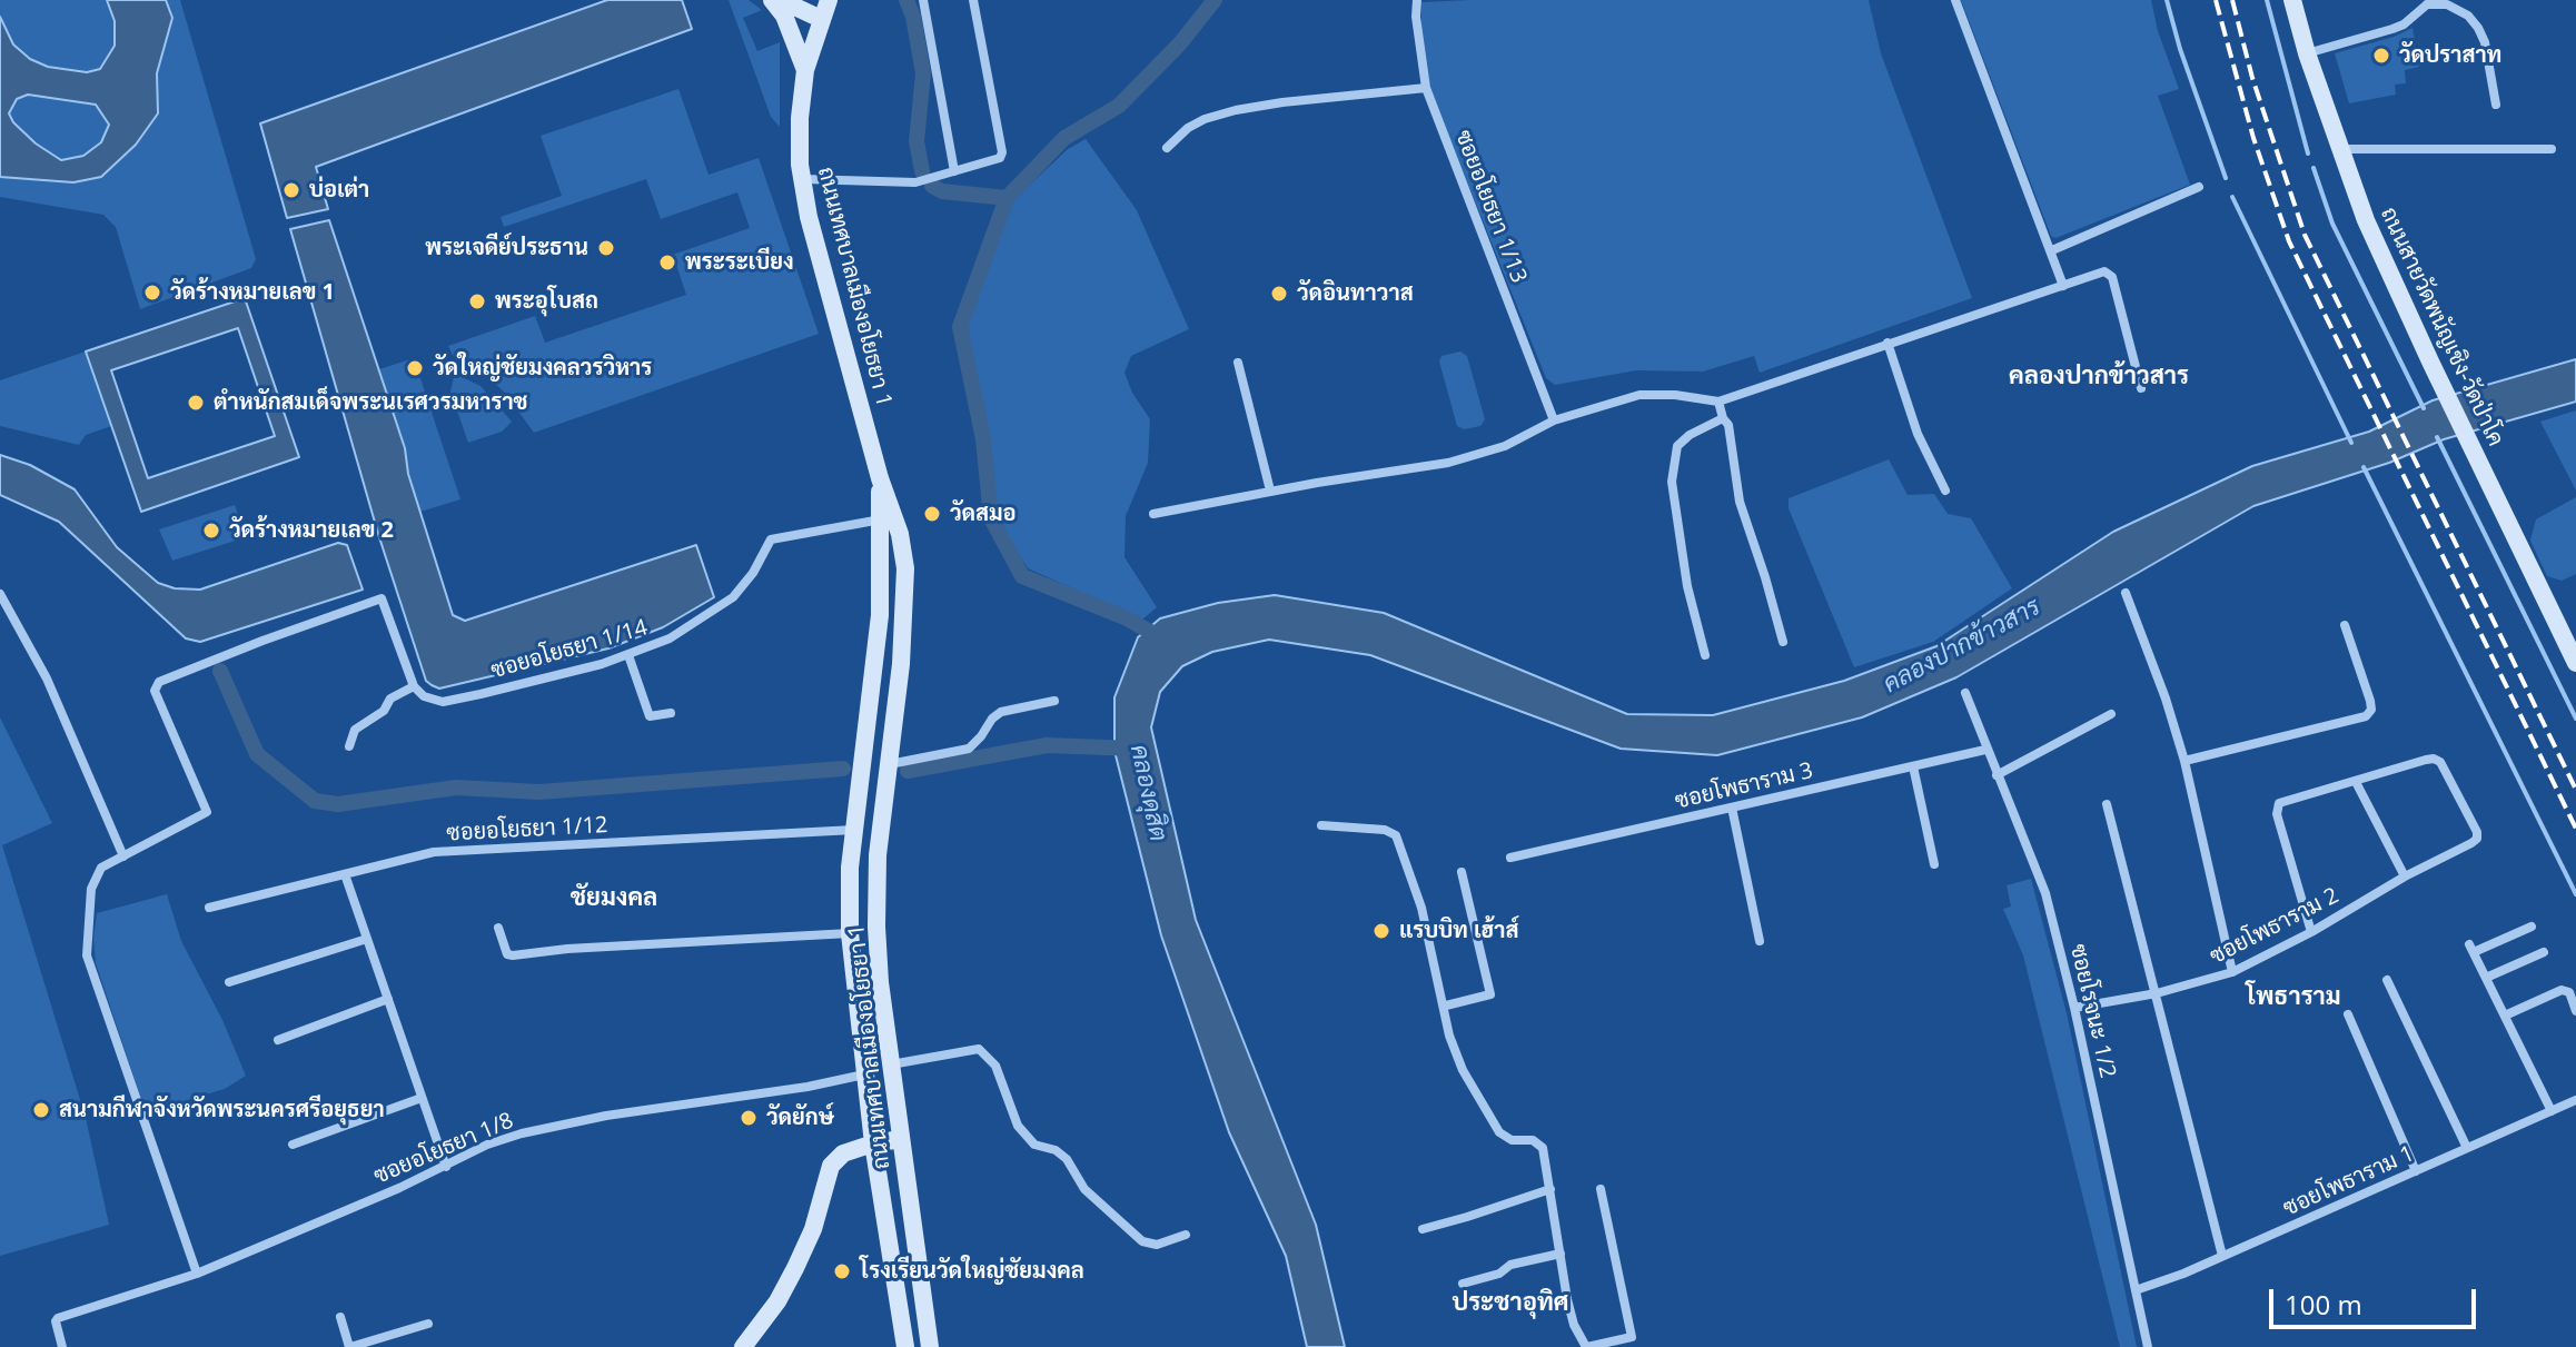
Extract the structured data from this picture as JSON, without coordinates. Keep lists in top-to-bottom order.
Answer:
{
  "streets": {
    "main road": ["ถนนเทศบาลเมืองอโยธยา 1", "ถนนสายวัดพนัญเชิง-วัดป่าโค"],
    "street": [
      "ซอยอโยธยา 1/13",
      "ซอยอโยธยา 1/14",
      "ซอยโพธาราม 3",
      "ซอยอโยธยา 1/12",
      "ซอยโพธาราม 2",
      "ซอยโรจนะ 1/2",
      "ซอยอโยธยา 1/8",
      "ซอยโพธาราม 1"
    ]
  },
  "crossings": [
    ["ถนนเทศบาลเมืองอโยธยา 1", "ซอยอโยธยา 1/14"],
    ["ถนนเทศบาลเมืองอโยธยา 1", "ซอยอโยธยา 1/12"],
    ["ถนนเทศบาลเมืองอโยธยา 1", "ซอยอโยธยา 1/8"],
    ["ซอยโพธาราม 3", "ซอยโรจนะ 1/2"],
    ["ซอยโพธาราม 2", "ซอยโรจนะ 1/2"],
    ["ซอยโรจนะ 1/2", "ซอยโพธาราม 1"]
  ],
  "districts": [
    "คลองปากข้าวสาร",
    "ชัยมงคล",
    "โพธาราม",
    "ประชาอุทิศ"
  ],
  "water": ["คลองปากข้าวสาร", "คลองดุสิต"],
  "places": [
    "วัดปราสาท",
    "บ่อเต่า",
    "พระเจดีย์ประธาน",
    "พระระเบียง",
    "วัดร้างหมายเลข 1",
    "วัดอินทาวาส",
    "พระอุโบสถ",
    "วัดใหญ่ชัยมงคลวรวิหาร",
    "ตำหนักสมเด็จพระนเรศวรมหาราช",
    "วัดสมอ",
    "วัดร้างหมายเลข 2",
    "แรบบิท เฮ้าส์",
    "สนามกีฬาจังหวัดพระนครศรีอยุธยา",
    "วัดยักษ์",
    "โรงเรียนวัดใหญ่ชัยมงคล"
  ],
  "scale_bar": "100 m"
}
